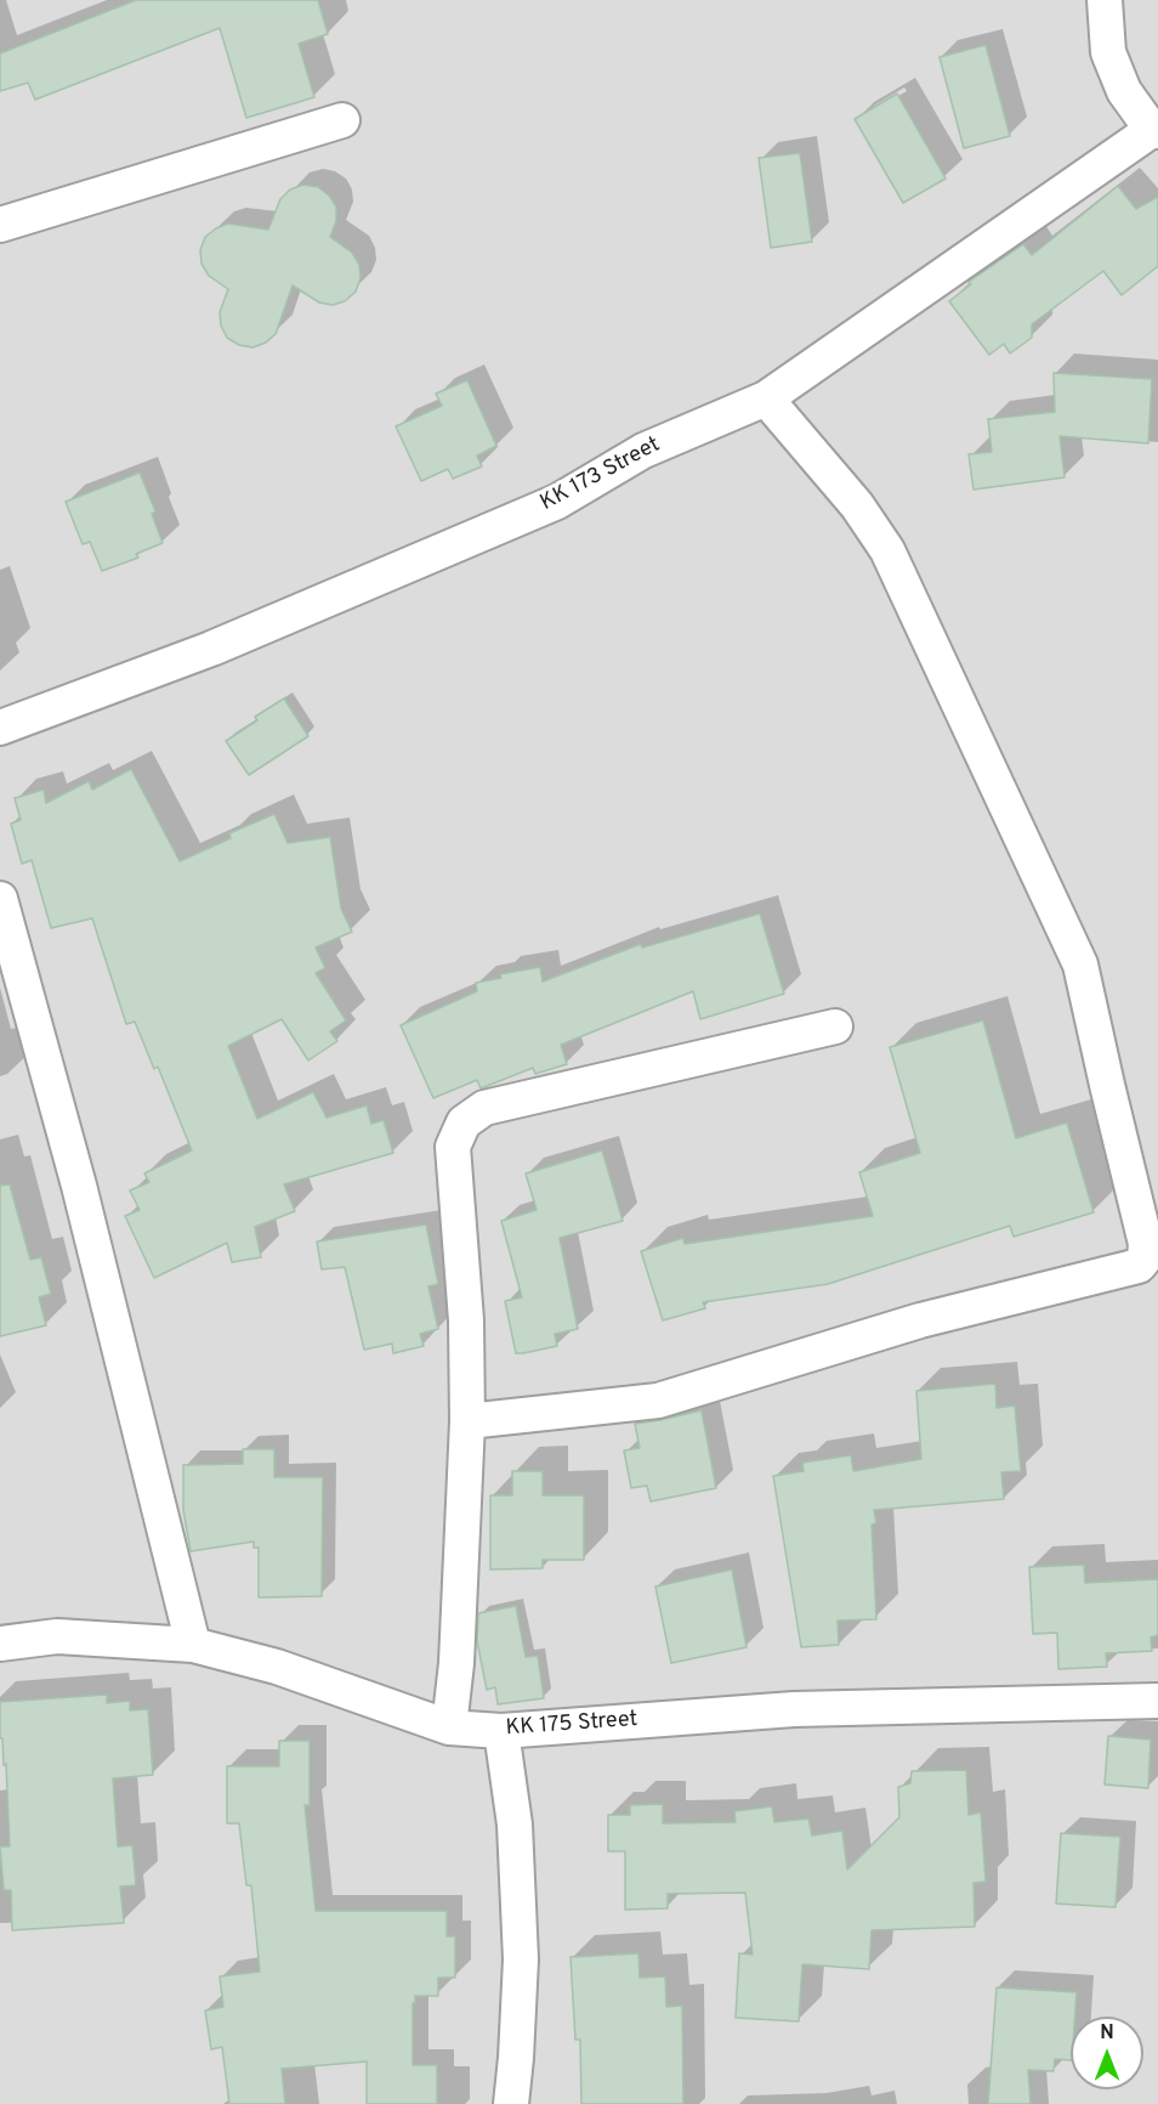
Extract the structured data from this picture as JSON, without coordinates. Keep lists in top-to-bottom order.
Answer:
{
  "streets": {
    "street": ["KK 173 Street", "KK 175 Street"]
  },
  "north": "top"
}
